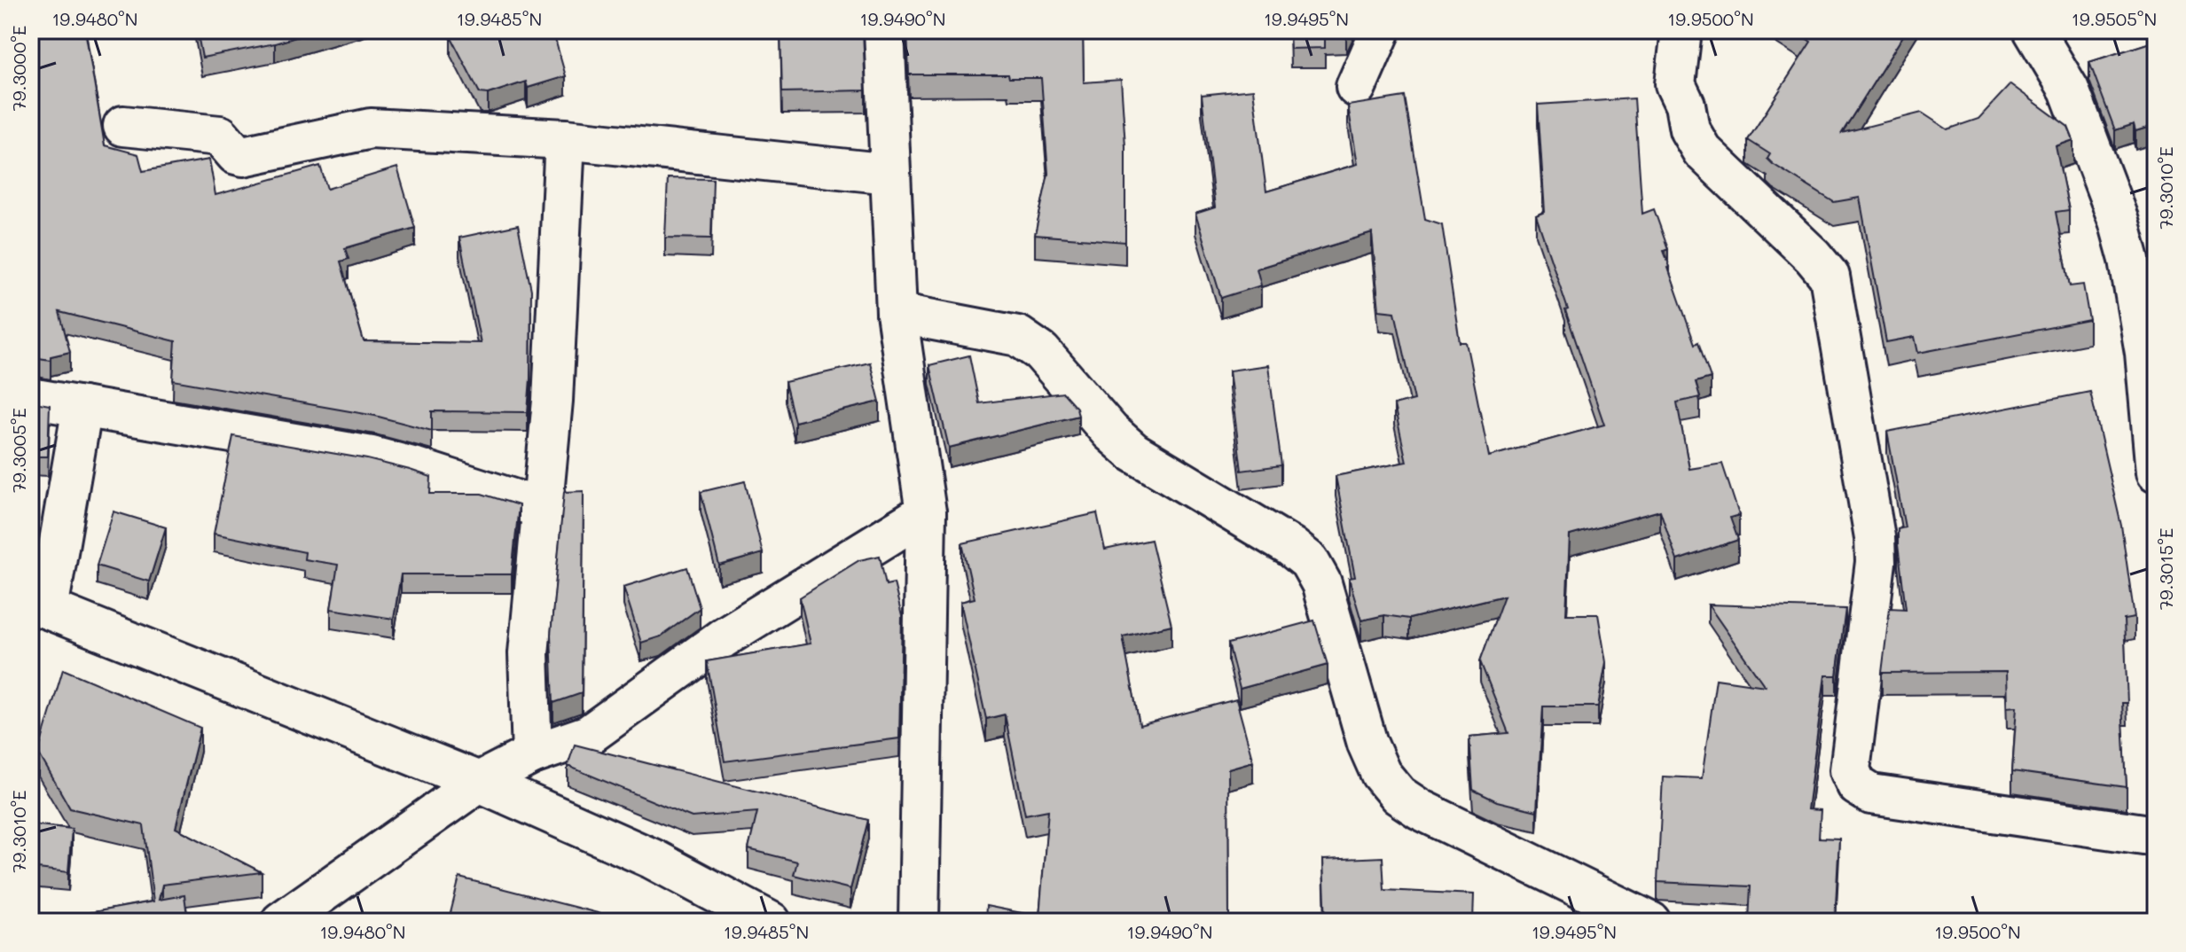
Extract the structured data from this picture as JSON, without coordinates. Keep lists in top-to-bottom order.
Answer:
{
  "coordinates": [
    "19.9480°N",
    "19.9485°N",
    "19.9490°N",
    "19.9495°N",
    "19.9500°N",
    "19.9505°N",
    "79.3000°E",
    "79.3010°E",
    "79.3005°E",
    "79.3015°E"
  ]
}
